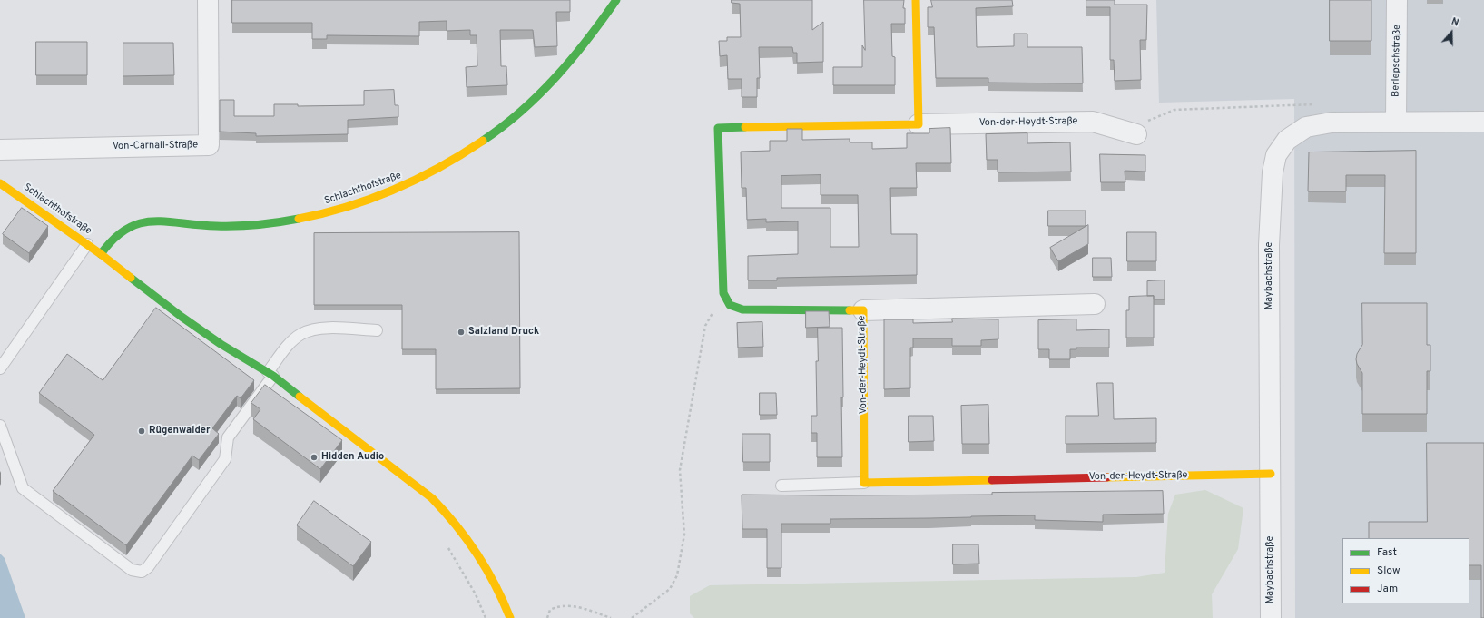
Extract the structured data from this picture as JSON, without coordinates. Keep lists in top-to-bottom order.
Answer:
{
  "streets": {
    "street": [
      "Berlepschstraße",
      "Von-der-Heydt-Straße",
      "Von-Carnall-Straße",
      "Schlachthofstraße",
      "Maybachstraße"
    ]
  },
  "crossings": [
    ["Berlepschstraße", "Maybachstraße"],
    ["Von-der-Heydt-Straße", "Maybachstraße"]
  ],
  "places": ["Salzland Druck", "Rügenwalder", "Hidden Audio"],
  "legend": ["Fast", "Slow", "Jam"],
  "north": "top"
}
